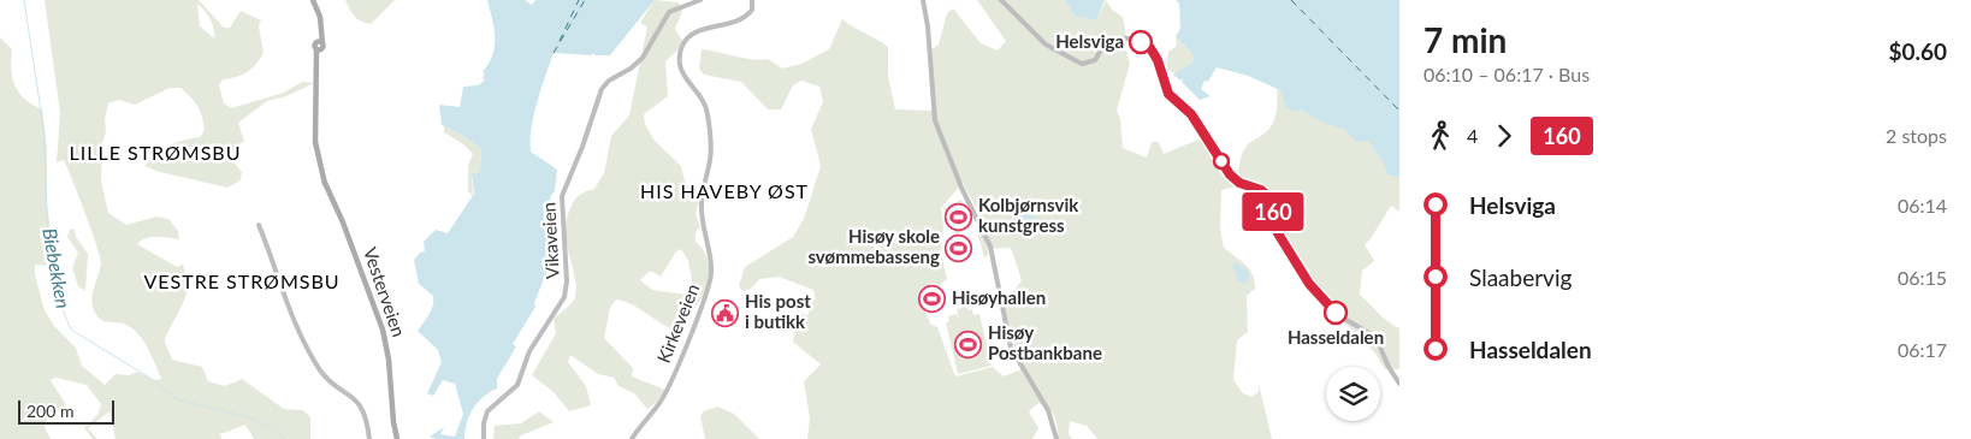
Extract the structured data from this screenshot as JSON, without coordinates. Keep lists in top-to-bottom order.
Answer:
{
  "streets": {
    "main road": ["Vikaveien", "Vesterveien", "Kirkeveien"]
  },
  "districts": ["LILLE STRØMSBU", "HIS HAVEBY ØST", "VESTRE STRØMSBU"],
  "water": ["Biebekken"],
  "places": {
    "other": ["Helsviga", "Hasseldalen"],
    "sports": [
      "Kolbjørnsvik kunstgress",
      "Hisøy skole svømmebasseng",
      "Hisøyhallen",
      "Hisøy Postbankbane"
    ],
    "public building": ["His post i butikk"]
  },
  "lines": ["bus line 160"],
  "scale_bar": "200 m",
  "page": {
    "on_map": "160",
    "heading": ["7 min", "06:10 – 06:17 · Bus", "$0.60"],
    "legs": ["4", "160", "2 stops"],
    "list": [
      {
        "name": "Helsviga",
        "value": "06:14"
      },
      {
        "name": "Slaabervig",
        "value": "06:15"
      },
      {
        "name": "Hasseldalen",
        "value": "06:17"
      }
    ],
    "scale": "200 m"
  }
}
